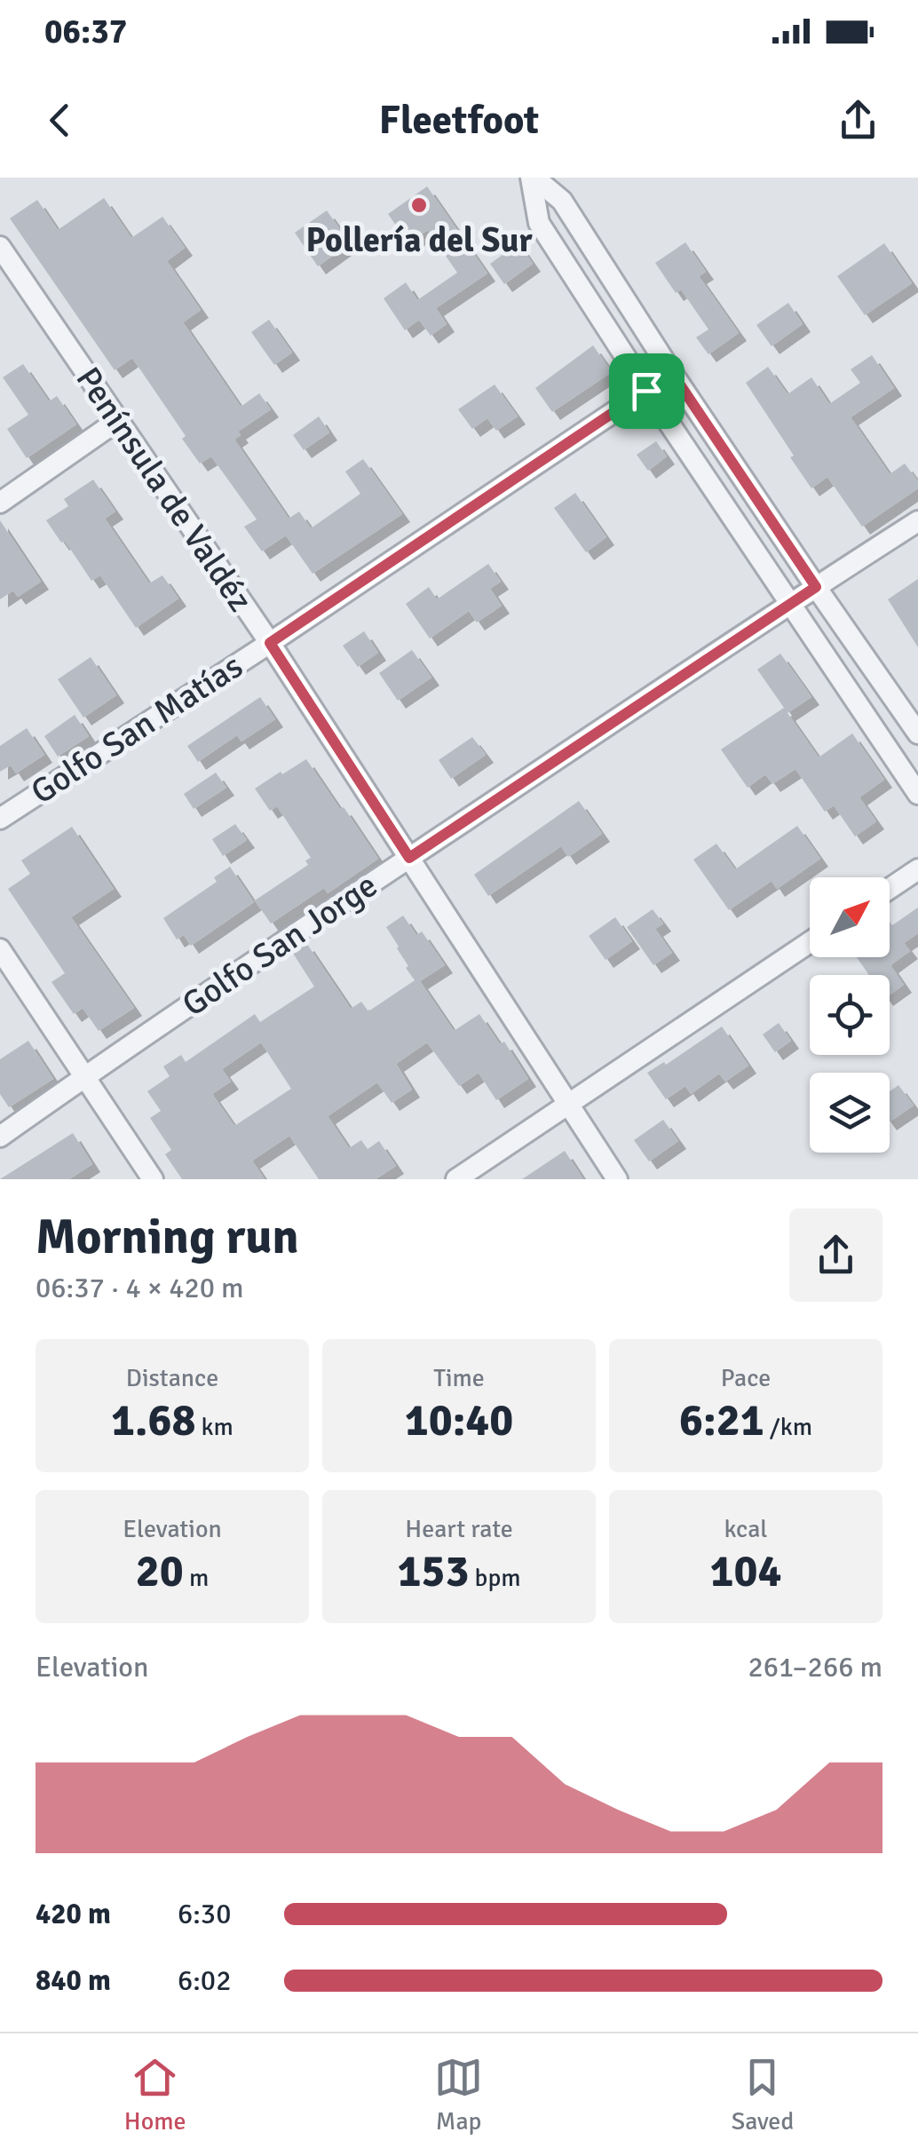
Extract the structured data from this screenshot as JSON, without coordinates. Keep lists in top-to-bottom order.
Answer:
{
  "streets": {
    "street": ["Península de Valdéz", "Golfo San Matías", "Golfo San Jorge"]
  },
  "crossings": [
    ["Península de Valdéz", "Golfo San Matías"],
    ["Península de Valdéz", "Golfo San Jorge"]
  ],
  "places": ["Pollería del Sur"],
  "north": "top right",
  "page": {
    "status": "06:37",
    "header": "Fleetfoot",
    "heading": ["Morning run", "06:37 · 4 × 420 m"],
    "stats": [
      ["Distance", "1.68 km"],
      ["Time", "10:40"],
      ["Pace", "6:21 /km"],
      ["Elevation", "20 m"],
      ["Heart rate", "153 bpm"],
      ["kcal", "104"]
    ],
    "chart": ["Elevation", "261–266 m"],
    "list": [
      {
        "name": "420 m",
        "note": "6:30"
      },
      {
        "name": "840 m",
        "note": "6:02"
      }
    ],
    "tabs": ["Home", "Map", "Saved"]
  }
}
